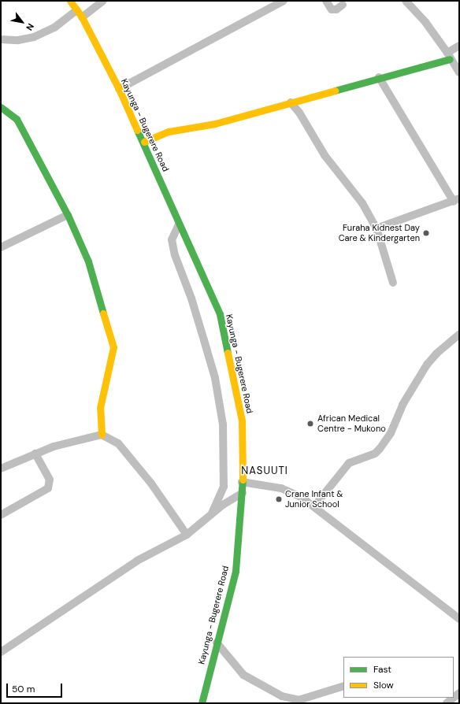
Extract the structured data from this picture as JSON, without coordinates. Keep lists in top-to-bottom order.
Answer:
{
  "streets": {
    "main road": ["Kayunga - Bugerere Road"]
  },
  "districts": ["NASUUTI"],
  "places": ["Furaha Kidnest Day Care & Kindergarten", "African Medical Centre - Mukono", "Crane Infant & Junior School"],
  "legend": ["Fast", "Slow"],
  "scale_bar": "50 m",
  "north": "bottom right"
}
